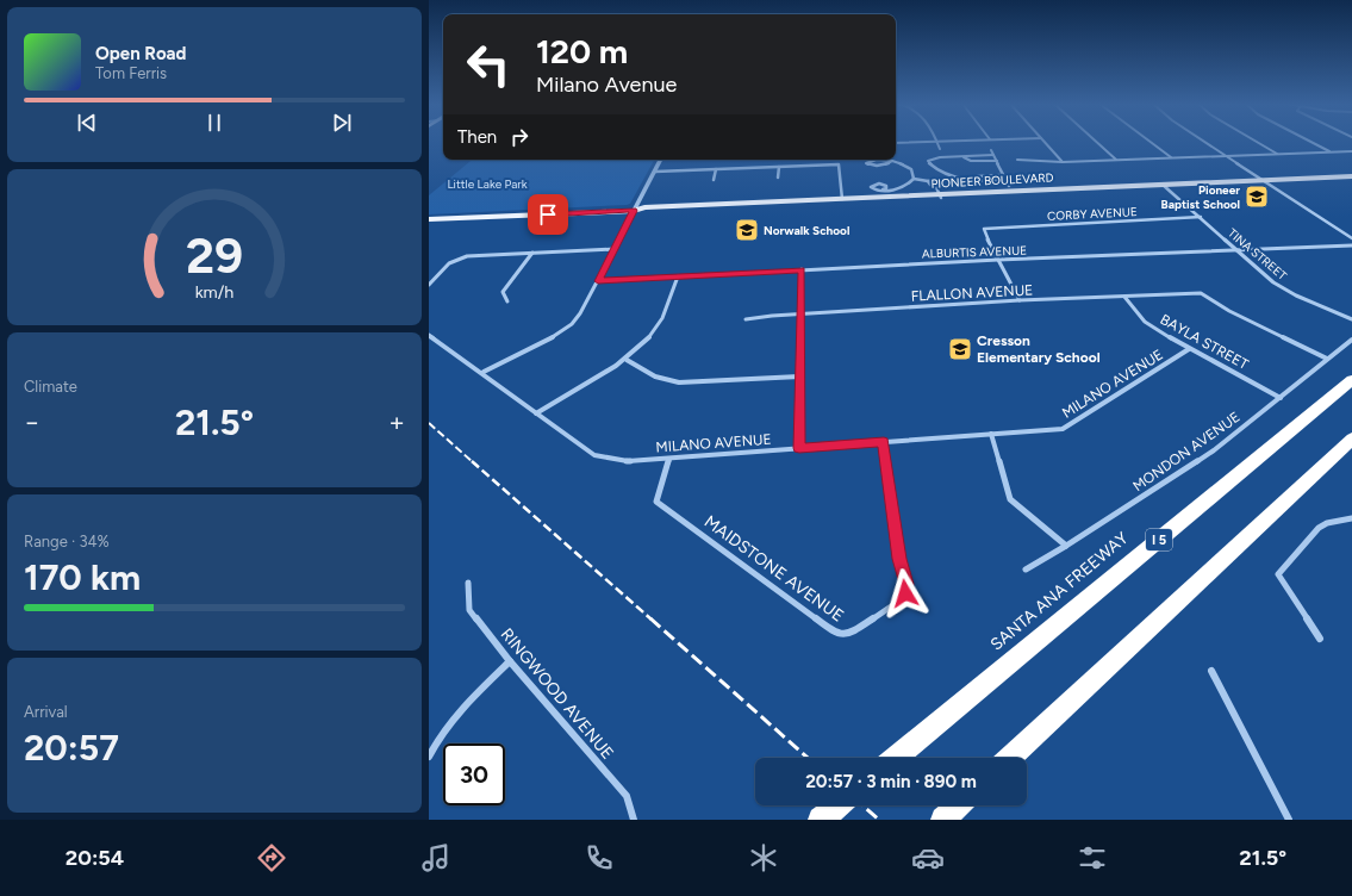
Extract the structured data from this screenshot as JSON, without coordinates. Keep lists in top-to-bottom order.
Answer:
{
  "streets": {
    "highway": ["I 5", "SANTA ANA FREEWAY"],
    "main road": ["PIONEER BOULEVARD"],
    "street": [
      "CORBY AVENUE",
      "ALBURTIS AVENUE",
      "TINA STREET",
      "FLALLON AVENUE",
      "BAYLA STREET",
      "MILANO AVENUE",
      "MONDON AVENUE",
      "MAIDSTONE AVENUE",
      "RINGWOOD AVENUE"
    ]
  },
  "crossings": [
    ["PIONEER BOULEVARD", "TINA STREET"],
    ["CORBY AVENUE", "ALBURTIS AVENUE"],
    ["CORBY AVENUE", "TINA STREET"],
    ["ALBURTIS AVENUE", "TINA STREET"],
    ["FLALLON AVENUE", "BAYLA STREET"],
    ["FLALLON AVENUE", "MONDON AVENUE"],
    ["BAYLA STREET", "MILANO AVENUE"],
    ["BAYLA STREET", "MONDON AVENUE"],
    ["MILANO AVENUE", "MAIDSTONE AVENUE"]
  ],
  "parks": ["Little Lake Park"],
  "places": {
    "school or university": ["Pioneer Baptist School", "Norwalk School", "Cresson Elementary School"]
  },
  "page": {
    "turn": ["120 m", "Milano Avenue"],
    "song": ["Open Road", "Tom Ferris"],
    "then": "Then",
    "tile": [
      "Climate",
      ["Range · 34%", "170 km"],
      ["Arrival", "20:57"]
    ],
    "heat": ["−", "21.5°", "+"],
    "limit": "30",
    "trip": "20:57 · 3 min · 890 m",
    "tabs": ["20:54", "21.5°"],
    "gauge": ["29", "km/h"]
  }
}
